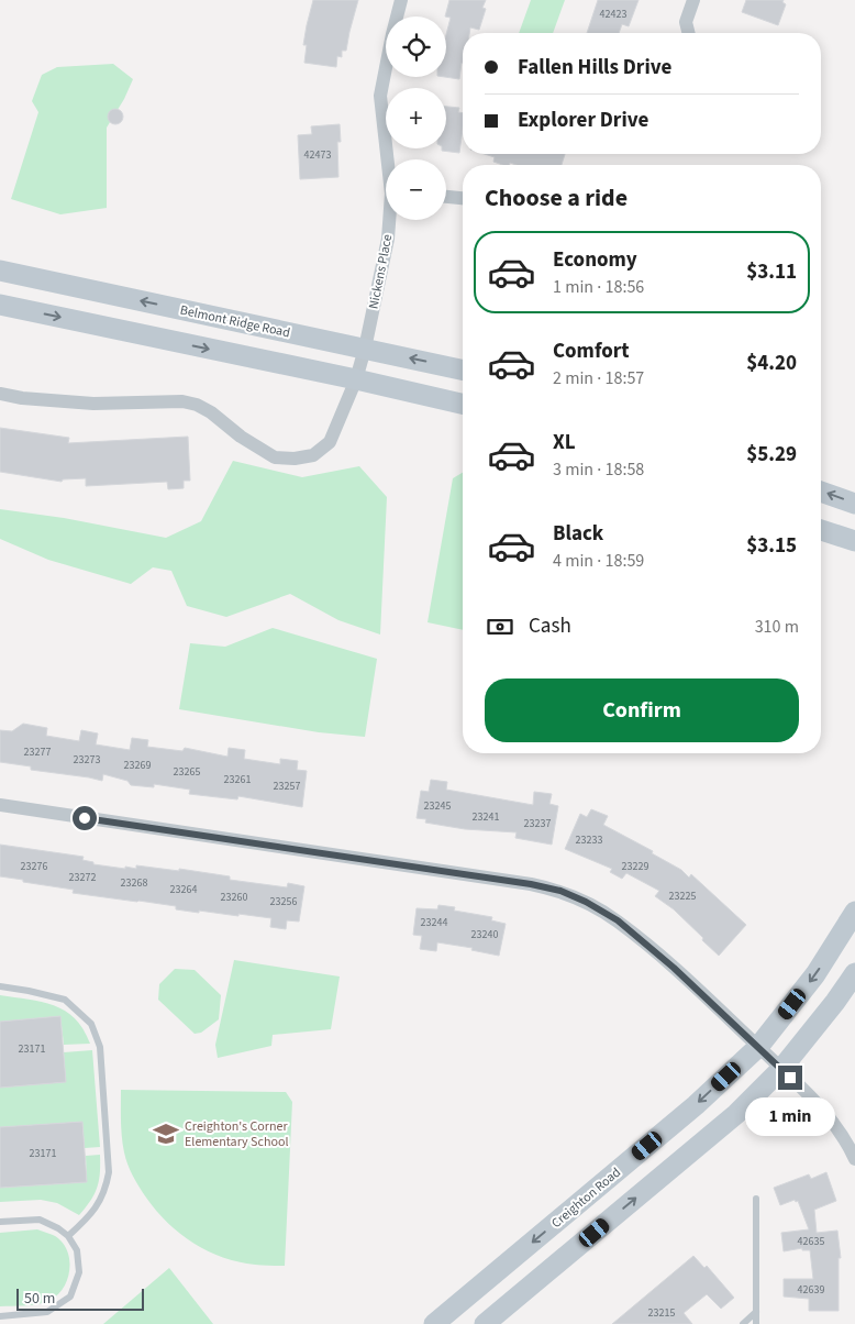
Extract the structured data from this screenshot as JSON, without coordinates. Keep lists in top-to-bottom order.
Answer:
{
  "streets": {
    "street": ["Nickens Place", "Belmont Ridge Road", "Creighton Road"]
  },
  "crossings": [
    ["Nickens Place", "Belmont Ridge Road"]
  ],
  "places": {
    "school or university": ["Creighton's Corner Elementary School"]
  },
  "house_numbers": [
    "42423",
    "42473",
    "23277",
    "23273",
    "23269",
    "23265",
    "23261",
    "23257",
    "23245",
    "23241",
    "23237",
    "23233",
    "23276",
    "23229",
    "23272",
    "23268",
    "23264",
    "23225",
    "23260",
    "23256",
    "23244",
    "23240",
    "23171",
    "23171",
    "42635",
    "42639",
    "23215"
  ],
  "scale_bar": "50 m",
  "page": {
    "map_buttons": ["+", "−"],
    "banner": ["Fallen Hills Drive", "Explorer Drive"],
    "heading": "Choose a ride",
    "list": [
      {
        "name": "Economy",
        "note": "1 min · 18:56",
        "value": "$3.11"
      },
      {
        "name": "Comfort",
        "note": "2 min · 18:57",
        "value": "$4.20"
      },
      {
        "name": "XL",
        "note": "3 min · 18:58",
        "value": "$5.29"
      },
      {
        "name": "Black",
        "note": "4 min · 18:59",
        "value": "$3.15"
      }
    ],
    "pay": ["Cash", "310 m"],
    "buttons": "Confirm",
    "bubble": "1 min",
    "scale": "50 m"
  }
}
